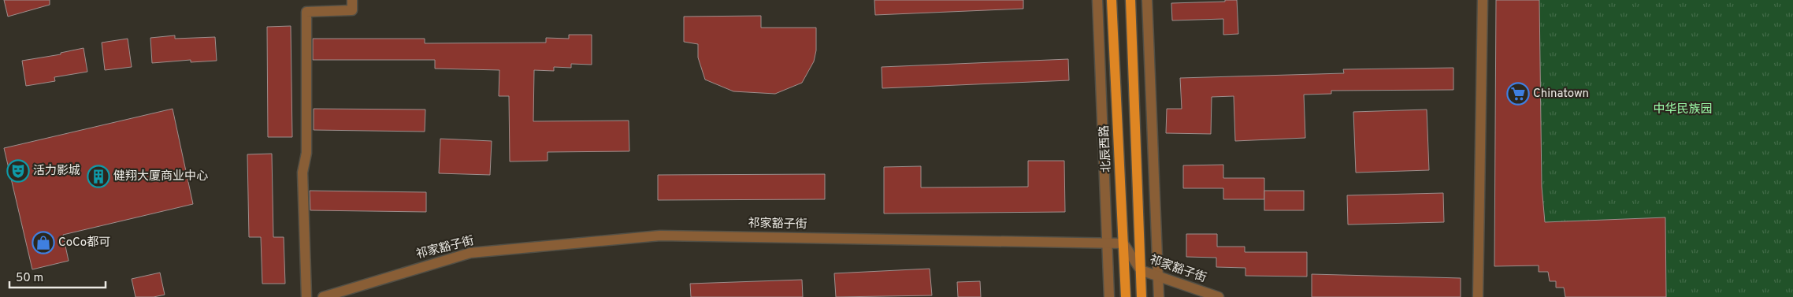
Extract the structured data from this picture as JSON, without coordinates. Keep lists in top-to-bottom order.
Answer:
{
  "streets": {
    "main road": ["北辰西路"],
    "street": ["祁家豁子街"]
  },
  "crossings": [
    ["北辰西路", "祁家豁子街"]
  ],
  "parks": ["中华民族园"],
  "places": {
    "supermarket": ["Chinatown"],
    "theatre": ["活力影城"],
    "building": ["健翔大厦商业中心"],
    "shop": ["CoCo都可"]
  },
  "scale_bar": "50 m"
}
